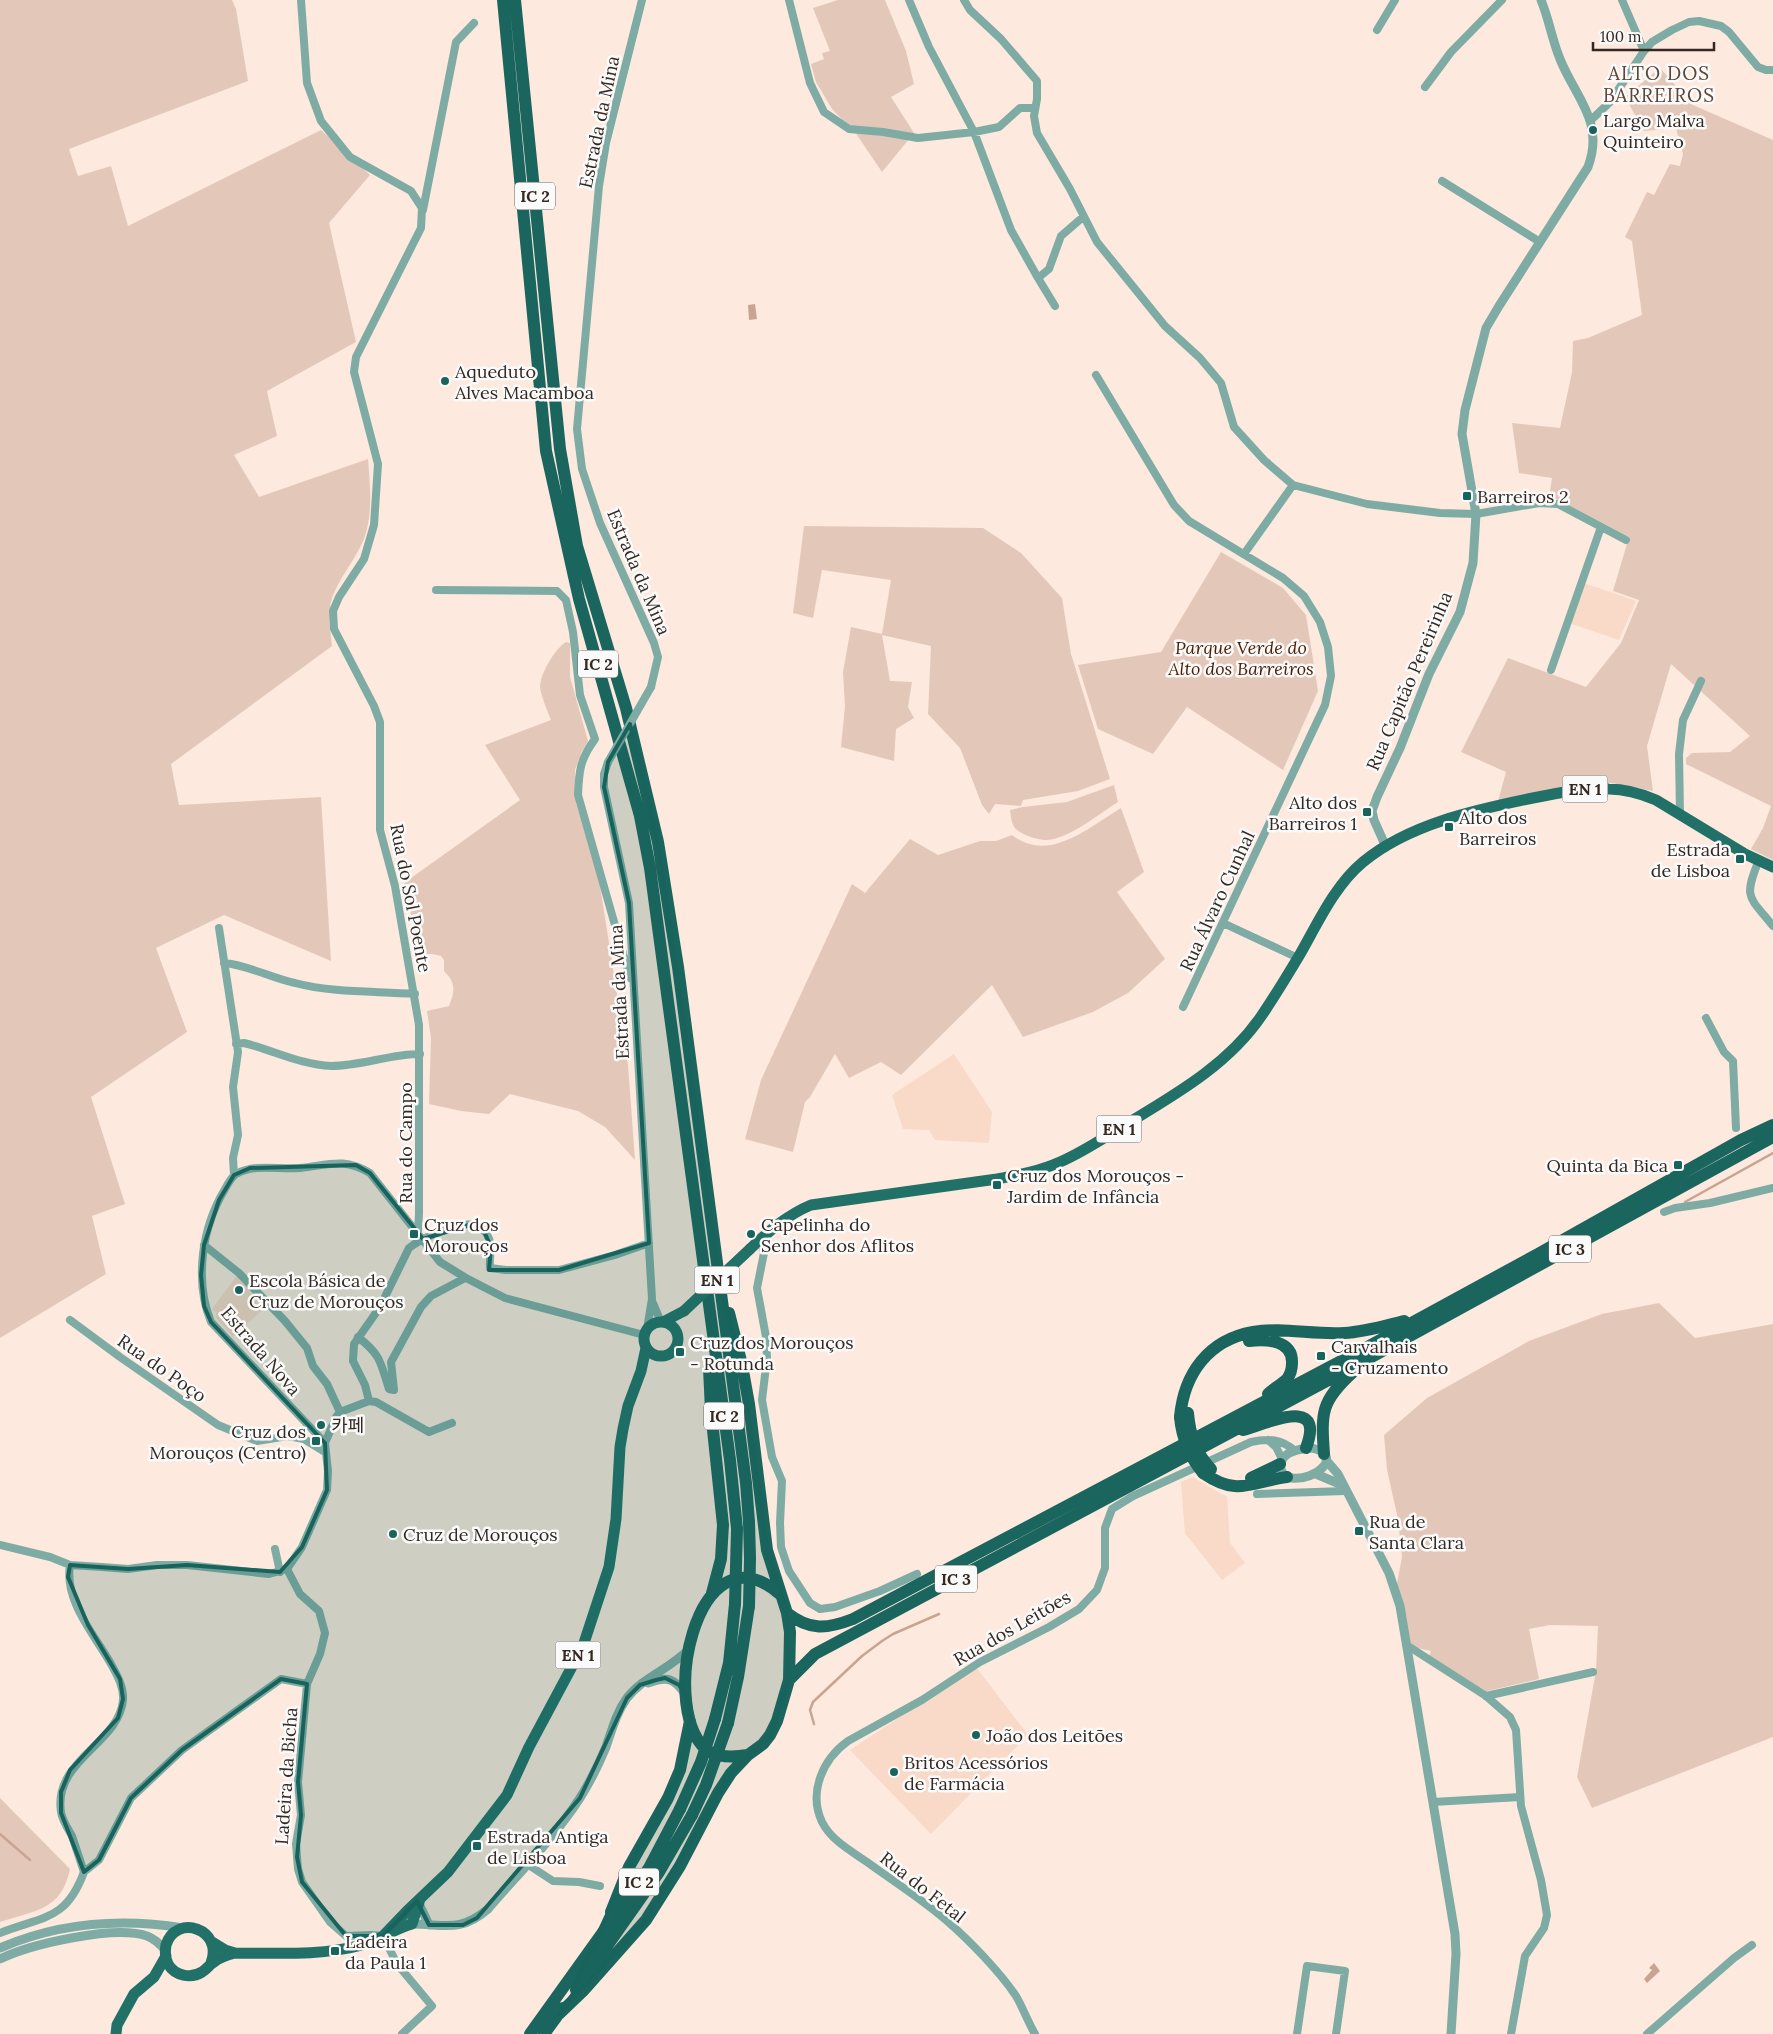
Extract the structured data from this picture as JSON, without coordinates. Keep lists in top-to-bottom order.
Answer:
{
  "streets": {
    "highway": ["IC 2", "IC 3"],
    "main road": ["EN 1"],
    "street": [
      "Estrada da Mina",
      "Rua Capitão Pereirinha",
      "Rua do Sol Poente",
      "Rua Álvaro Cunhal",
      "Rua do Campo",
      "Estrada Nova",
      "Rua do Poço",
      "Rua dos Leitões",
      "Ladeira da Bicha",
      "Rua do Fetal"
    ]
  },
  "crossings": [
    ["Estrada da Mina", "EN 1"],
    ["Rua Capitão Pereirinha", "EN 1"],
    ["EN 1", "Ladeira da Bicha"],
    ["Rua do Sol Poente", "Rua do Campo"],
    ["Rua dos Leitões", "Rua do Fetal"]
  ],
  "districts": ["ALTO DOS BARREIROS"],
  "parks": ["Parque Verde do Alto dos Barreiros"],
  "places": {
    "other": [
      "Largo Malva Quinteiro",
      "Aqueduto Alves Macamboa",
      "Capelinha do Senhor dos Aflitos",
      "Escola Básica de Cruz de Morouços",
      "카페",
      "Cruz de Morouços",
      "João dos Leitões",
      "Britos Acessórios de Farmácia"
    ],
    "transit": [
      "Barreiros 2",
      "Alto dos Barreiros 1",
      "Alto dos Barreiros",
      "Estrada de Lisboa",
      "Quinta da Bica",
      "Cruz dos Morouços - Jardim de Infância",
      "Cruz dos Morouços",
      "Cruz dos Morouços - Rotunda",
      "Carvalhais - Cruzamento",
      "Cruz dos Morouços (Centro)",
      "Rua de Santa Clara",
      "Estrada Antiga de Lisboa",
      "Ladeira da Paula 1"
    ]
  },
  "scale_bar": "100 m"
}
